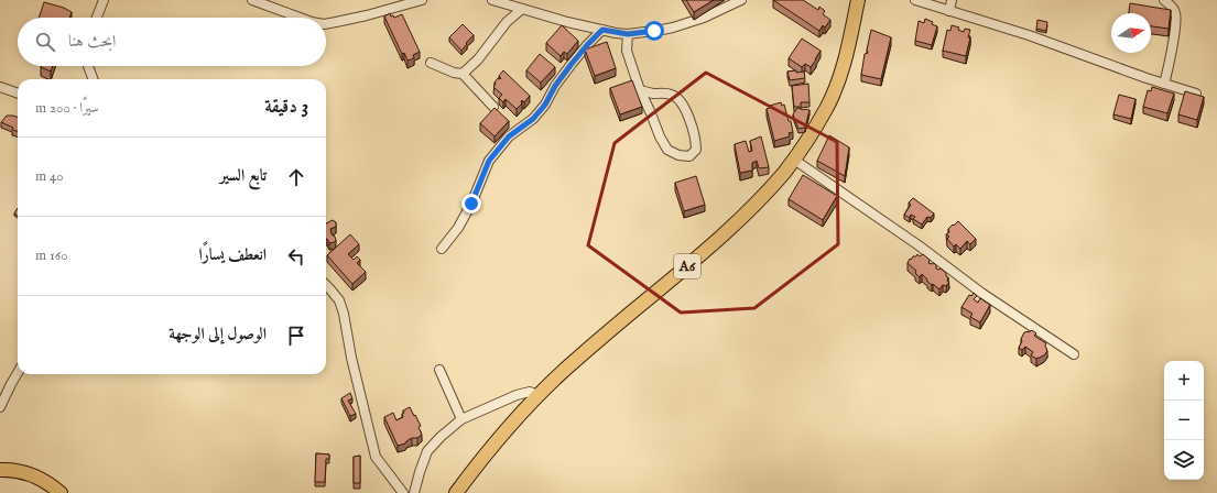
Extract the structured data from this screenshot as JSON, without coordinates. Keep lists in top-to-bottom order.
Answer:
{
  "streets": {
    "highway": ["A6"]
  },
  "north": "right",
  "page": {
    "search": "ابحث هنا",
    "heading": ["3 دقيقة", "سيرًا · 200 m"],
    "list": [
      ["تابع السير", "40 m"],
      ["انعطف يسارًا", "160 m"],
      "الوصول إلى الوجهة"
    ],
    "map_buttons": ["+", "−"]
  }
}
